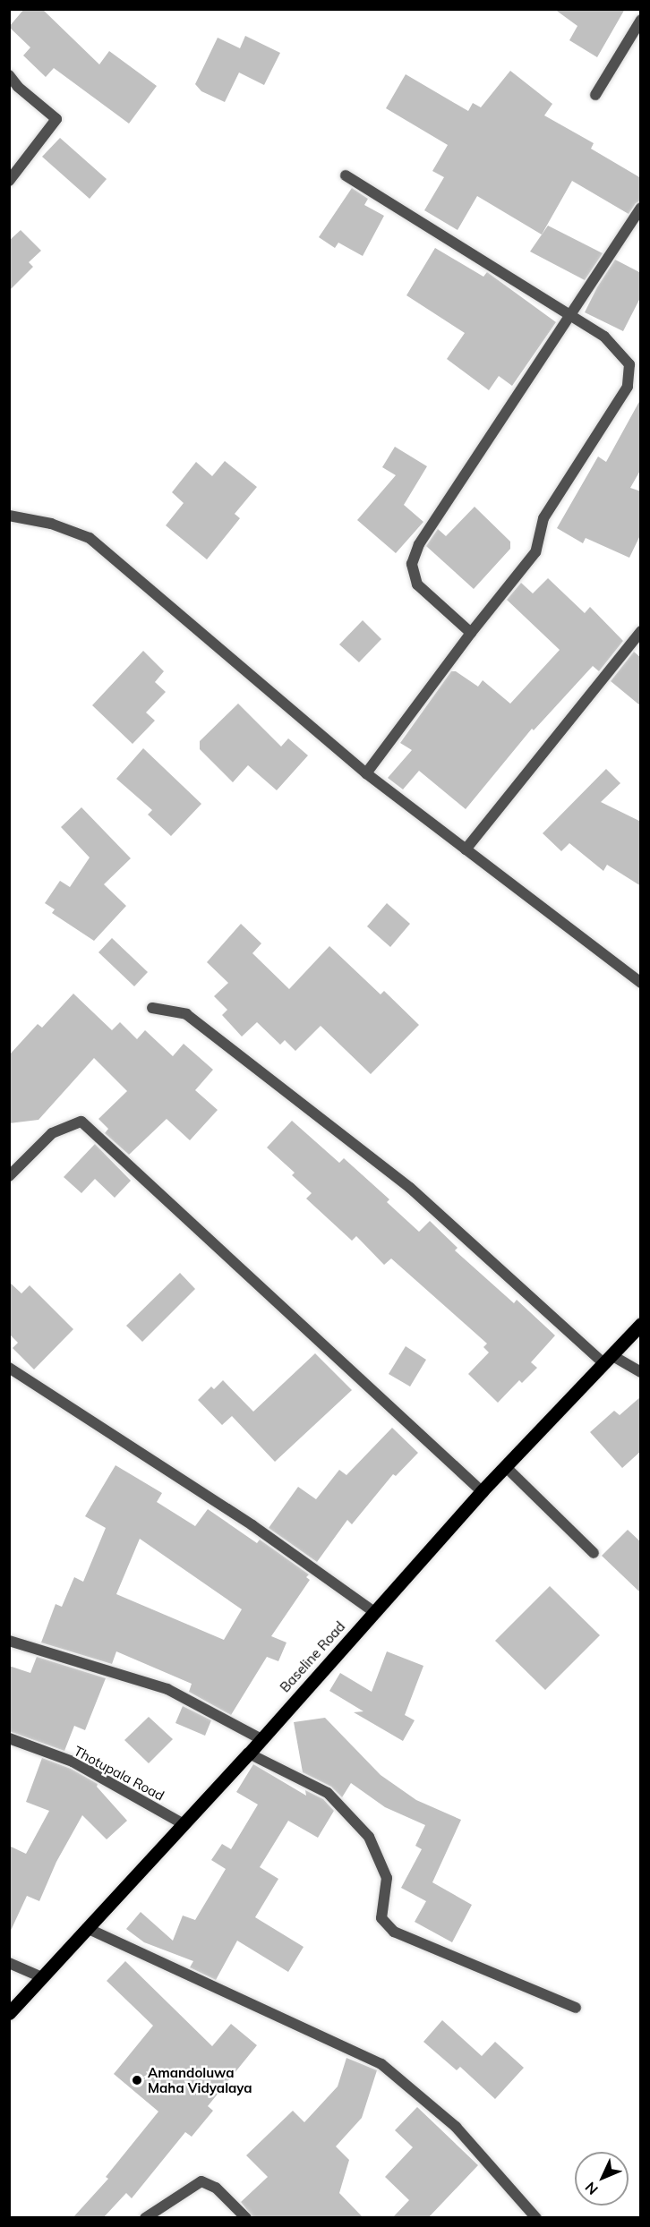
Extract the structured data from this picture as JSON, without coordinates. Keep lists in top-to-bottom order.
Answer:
{
  "streets": {
    "main road": ["Baseline Road"],
    "street": ["Thotupala Road"]
  },
  "crossings": [
    ["Baseline Road", "Thotupala Road"]
  ],
  "places": ["Amandoluwa Maha Vidyalaya"],
  "north": "bottom left"
}
